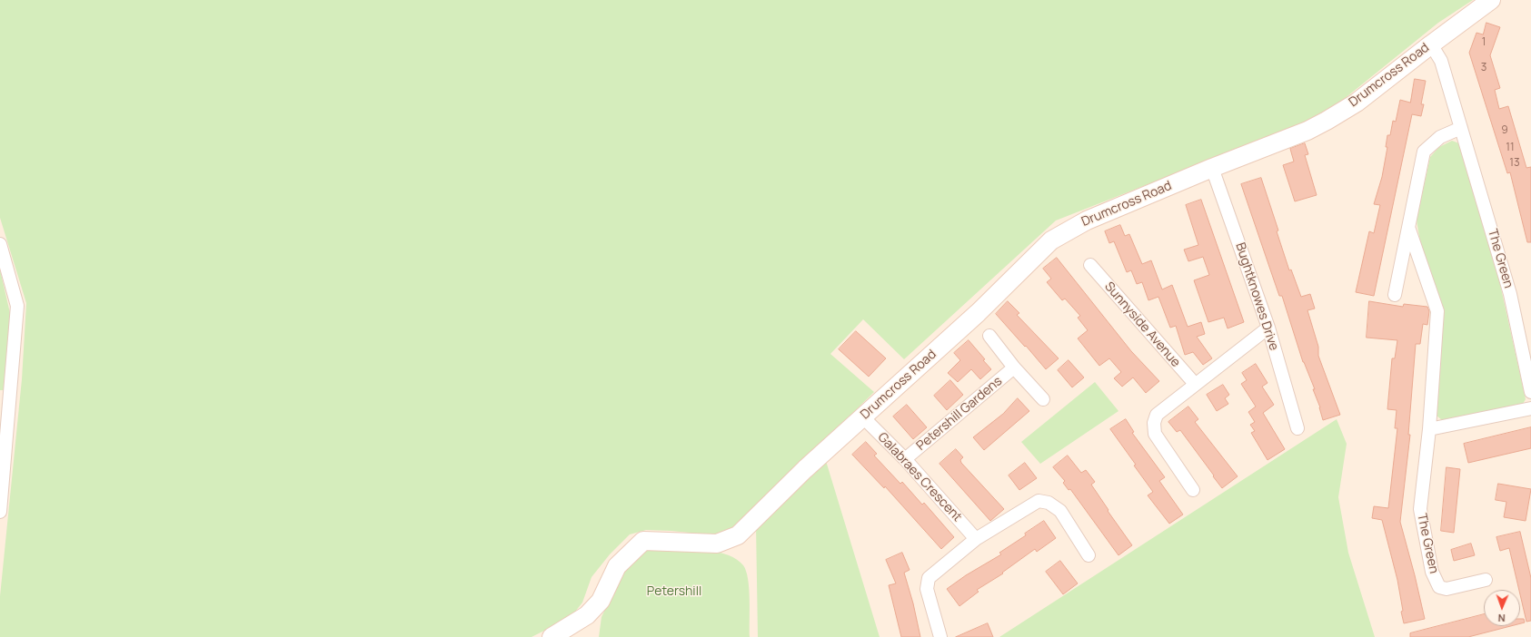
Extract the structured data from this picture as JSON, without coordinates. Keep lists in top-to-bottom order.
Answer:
{
  "streets": {
    "street": [
      "Drumcross Road",
      "The Green",
      "Bughtknowes Drive",
      "Sunnyside Avenue",
      "Petershill Gardens",
      "Galabraes Crescent"
    ]
  },
  "crossings": [
    ["Drumcross Road", "The Green"],
    ["Drumcross Road", "Bughtknowes Drive"],
    ["Drumcross Road", "Galabraes Crescent"],
    ["Petershill Gardens", "Galabraes Crescent"]
  ],
  "parks": ["Petershill"],
  "house_numbers": [
    "1",
    "3",
    "9",
    "11",
    "13"
  ],
  "north": "bottom"
}
